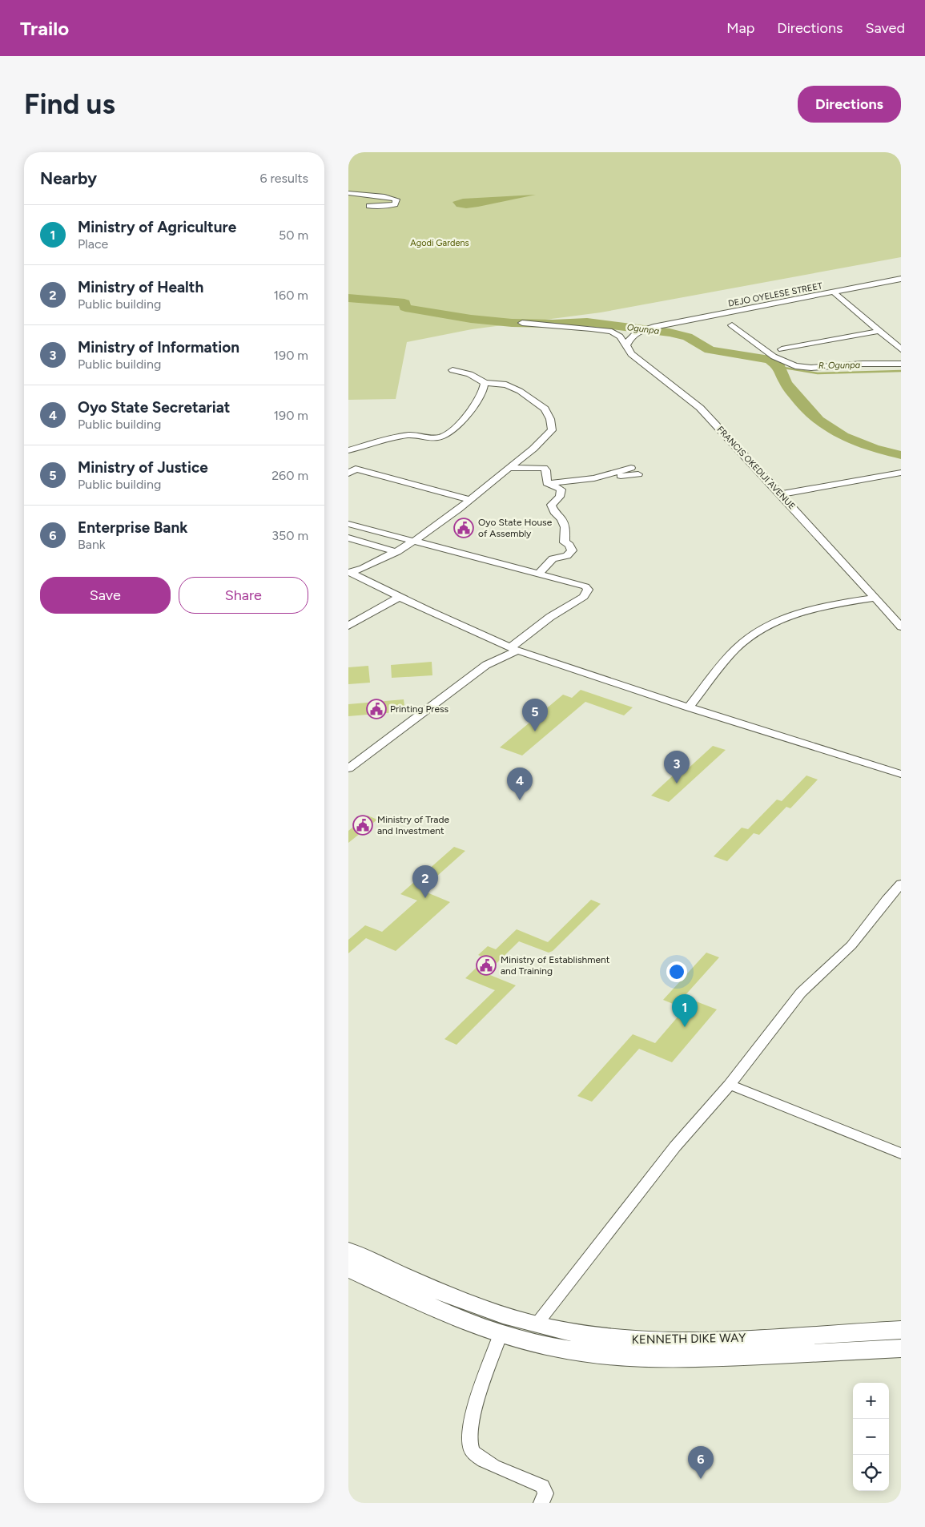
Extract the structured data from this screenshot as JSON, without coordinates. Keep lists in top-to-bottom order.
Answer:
{
  "streets": {
    "highway": ["KENNETH DIKE WAY"],
    "street": ["DEJO OYELESE STREET", "FRANCIS OKEDIJI AVENUE"]
  },
  "water": ["Ogunpa", "R. Ogunpa"],
  "parks": ["Agodi Gardens"],
  "places": {
    "public building": [
      "Oyo State House of Assembly",
      "Printing Press",
      "Ministry of Trade and Investment",
      "Ministry of Establishment and Training"
    ]
  },
  "page": {
    "header": "Trailo",
    "nav": ["Map", "Directions", "Saved"],
    "buttons": [
      "Directions",
      ["Save", "Share"]
    ],
    "title": "Find us",
    "heading": ["Nearby", "6 results"],
    "list": [
      {
        "mark": "1",
        "name": "Ministry of Agriculture",
        "note": "Place",
        "value": "50 m"
      },
      {
        "mark": "2",
        "name": "Ministry of Health",
        "note": "Public building",
        "value": "160 m"
      },
      {
        "mark": "3",
        "name": "Ministry of Information",
        "note": "Public building",
        "value": "190 m"
      },
      {
        "mark": "4",
        "name": "Oyo State Secretariat",
        "note": "Public building",
        "value": "190 m"
      },
      {
        "mark": "5",
        "name": "Ministry of Justice",
        "note": "Public building",
        "value": "260 m"
      },
      {
        "mark": "6",
        "name": "Enterprise Bank",
        "note": "Bank",
        "value": "350 m"
      }
    ],
    "pins": [
      "5",
      "3",
      "4",
      "2",
      "1",
      "6"
    ],
    "map_buttons": ["+", "−"]
  }
}
